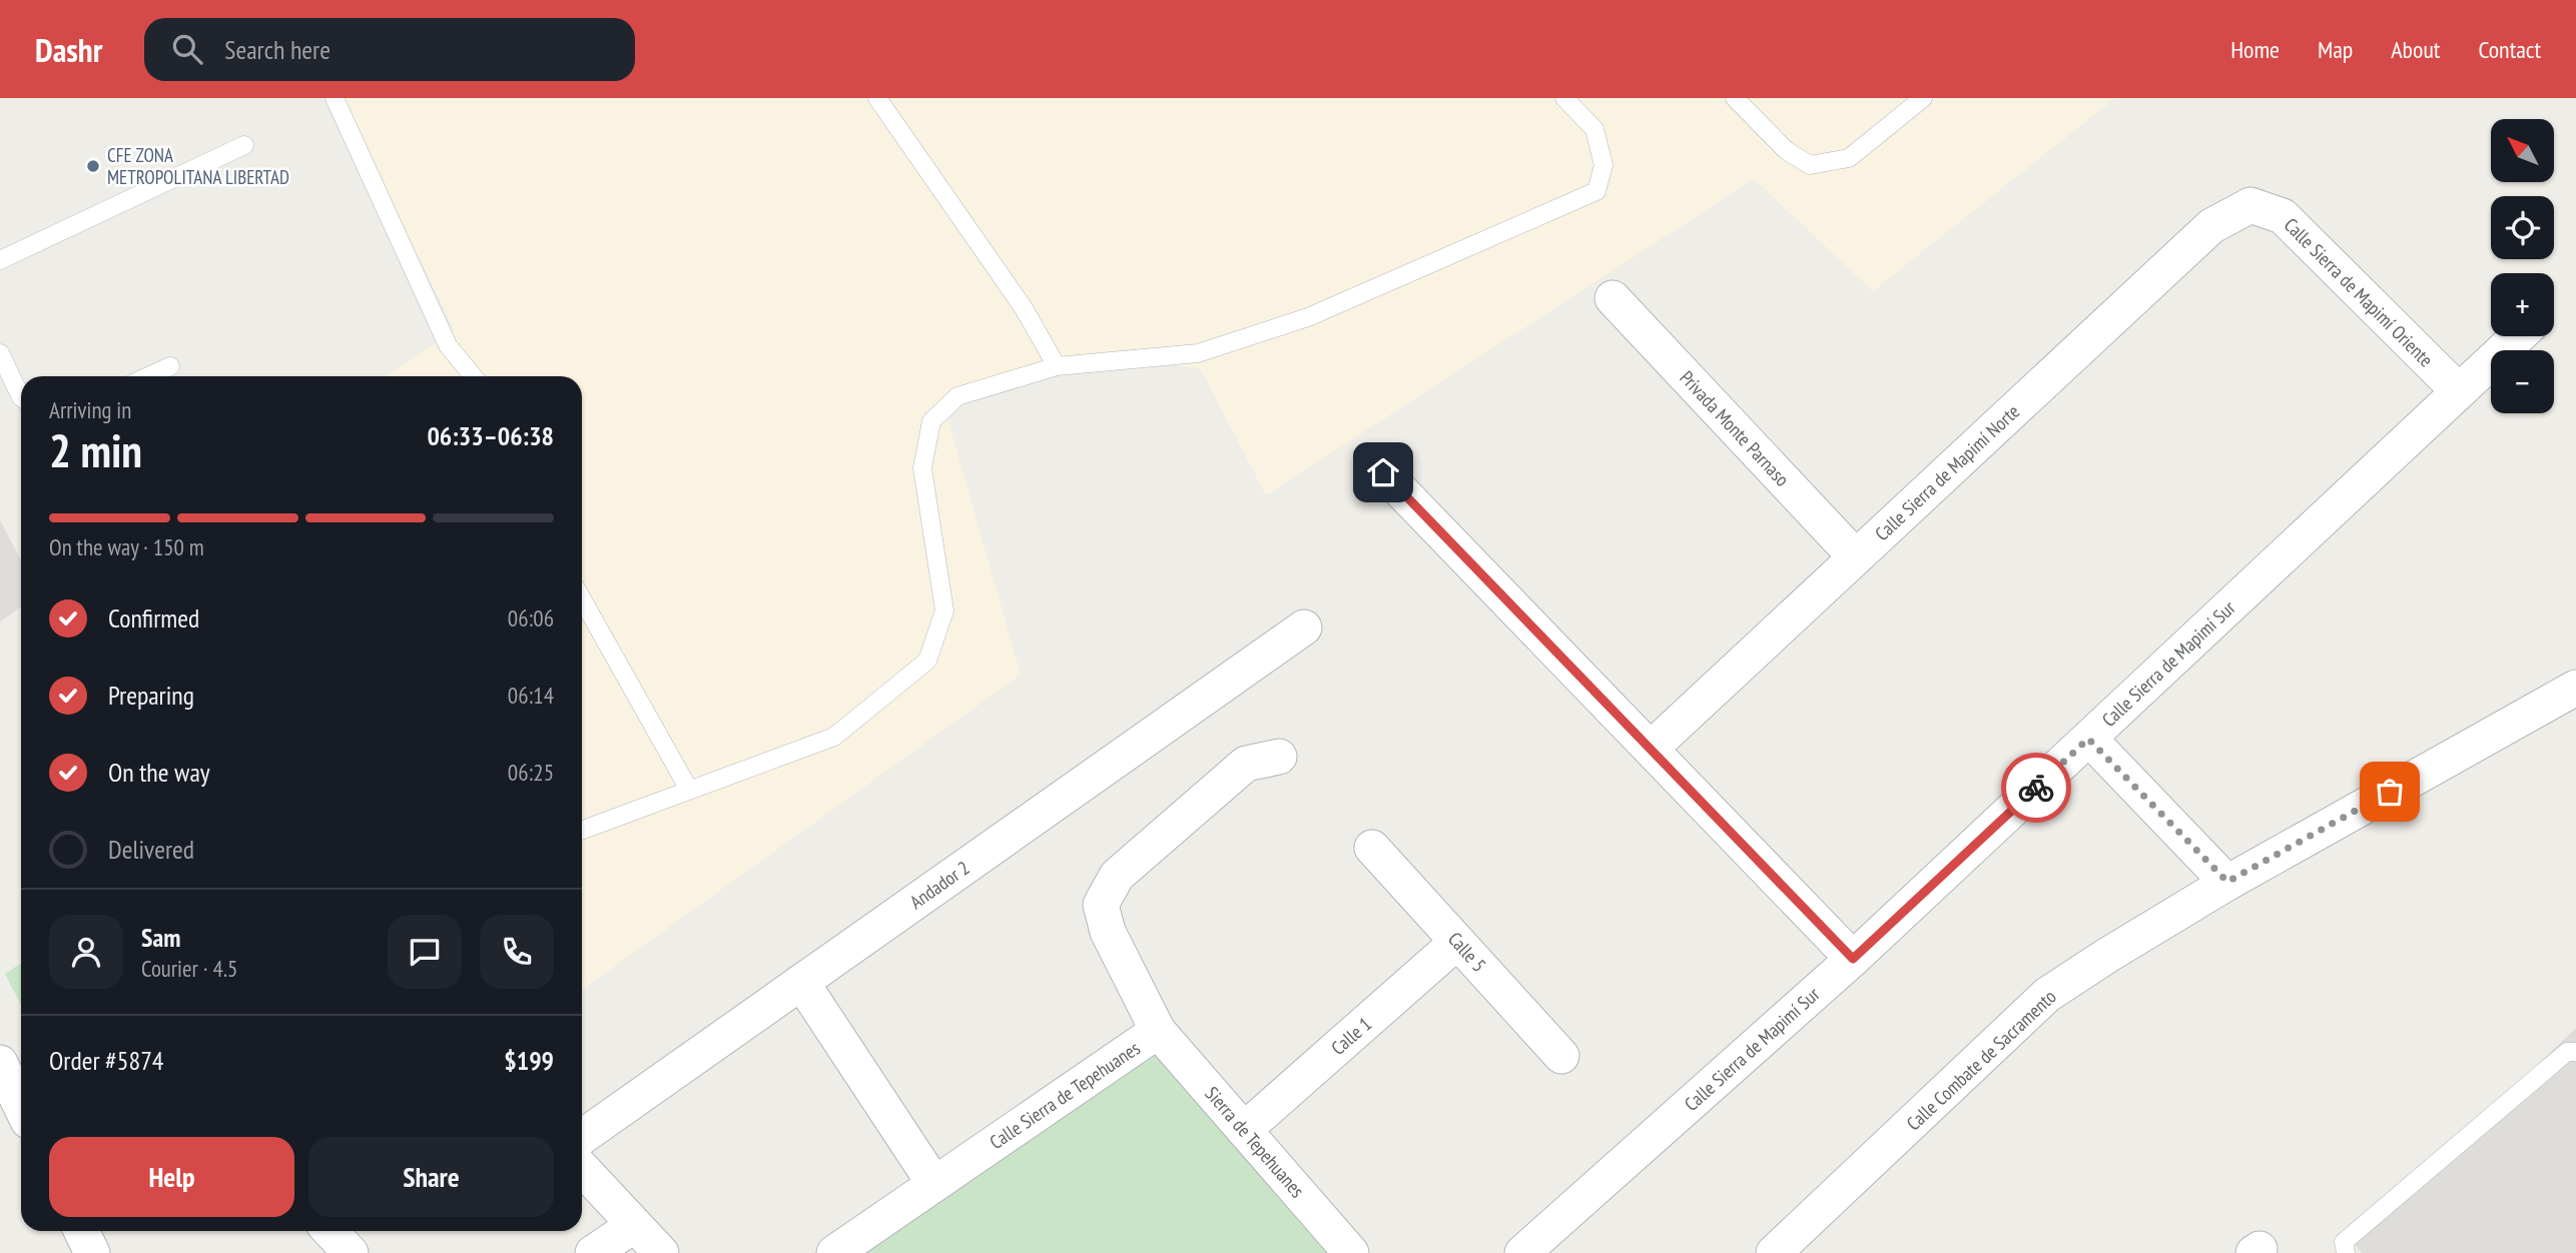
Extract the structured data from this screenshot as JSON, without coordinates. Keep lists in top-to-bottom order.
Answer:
{
  "streets": {
    "street": [
      "Calle Sierra de Mapimí Oriente",
      "Privada Monte Parnaso",
      "Calle Sierra de Mapimí Norte",
      "Calle Sierra de Mapimí Sur",
      "Andador 2",
      "Calle 5",
      "Calle 1",
      "Calle Combate de Sacramento",
      "Calle Sierra de Tepehuanes",
      "Sierra de Tepehuanes"
    ]
  },
  "crossings": [
    ["Calle Sierra de Mapimí Oriente", "Calle Sierra de Mapimí Norte"],
    ["Calle Sierra de Mapimí Oriente", "Calle Sierra de Mapimí Sur"],
    ["Privada Monte Parnaso", "Calle Sierra de Mapimí Norte"],
    ["Calle 5", "Calle 1"],
    ["Calle 1", "Sierra de Tepehuanes"],
    ["Calle Sierra de Tepehuanes", "Sierra de Tepehuanes"]
  ],
  "places": ["CFE ZONA METROPOLITANA LIBERTAD"],
  "north": "top left",
  "page": {
    "header": "Dashr",
    "search": "Search here",
    "nav": [
      "Home",
      "Map",
      "About",
      "Contact"
    ],
    "map_buttons": ["+", "−"],
    "heading": ["2 min", "Arriving in", "06:33–06:38"],
    "panel": [
      "Sam",
      "Courier · 4.5",
      "Order #5874",
      "$199"
    ],
    "bar": "On the way · 150 m",
    "list": [
      ["Confirmed", "06:06"],
      ["Preparing", "06:14"],
      ["On the way", "06:25"],
      "Delivered"
    ],
    "buttons": ["Help", "Share"]
  }
}
